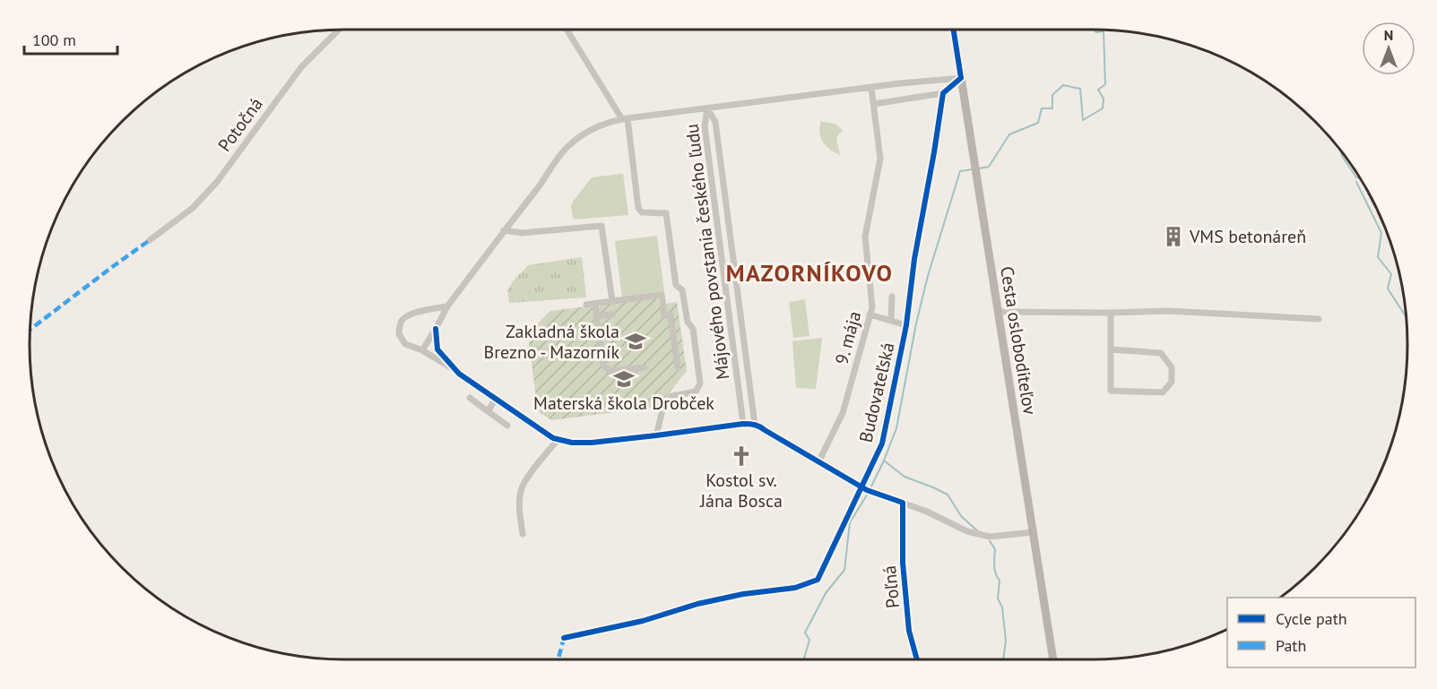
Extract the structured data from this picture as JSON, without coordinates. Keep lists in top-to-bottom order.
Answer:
{
  "streets": {
    "main road": ["Cesta osloboditeľov"],
    "street": [
      "Potočná",
      "Májového povstania českého ľudu",
      "9. mája",
      "Budovateľská",
      "Poľná"
    ]
  },
  "crossings": [
    ["Májového povstania českého ľudu", "9. mája"],
    ["Májového povstania českého ľudu", "Cesta osloboditeľov"]
  ],
  "districts": ["MAZORNÍKOVO"],
  "places": {
    "building": ["VMS betonáreň"],
    "school or university": ["Zakladná škola Brezno - Mazorník", "Materská škola Drobček"],
    "church": ["Kostol sv. Jána Bosca"]
  },
  "legend": ["Cycle path", "Path"],
  "scale_bar": "100 m",
  "north": "top"
}
